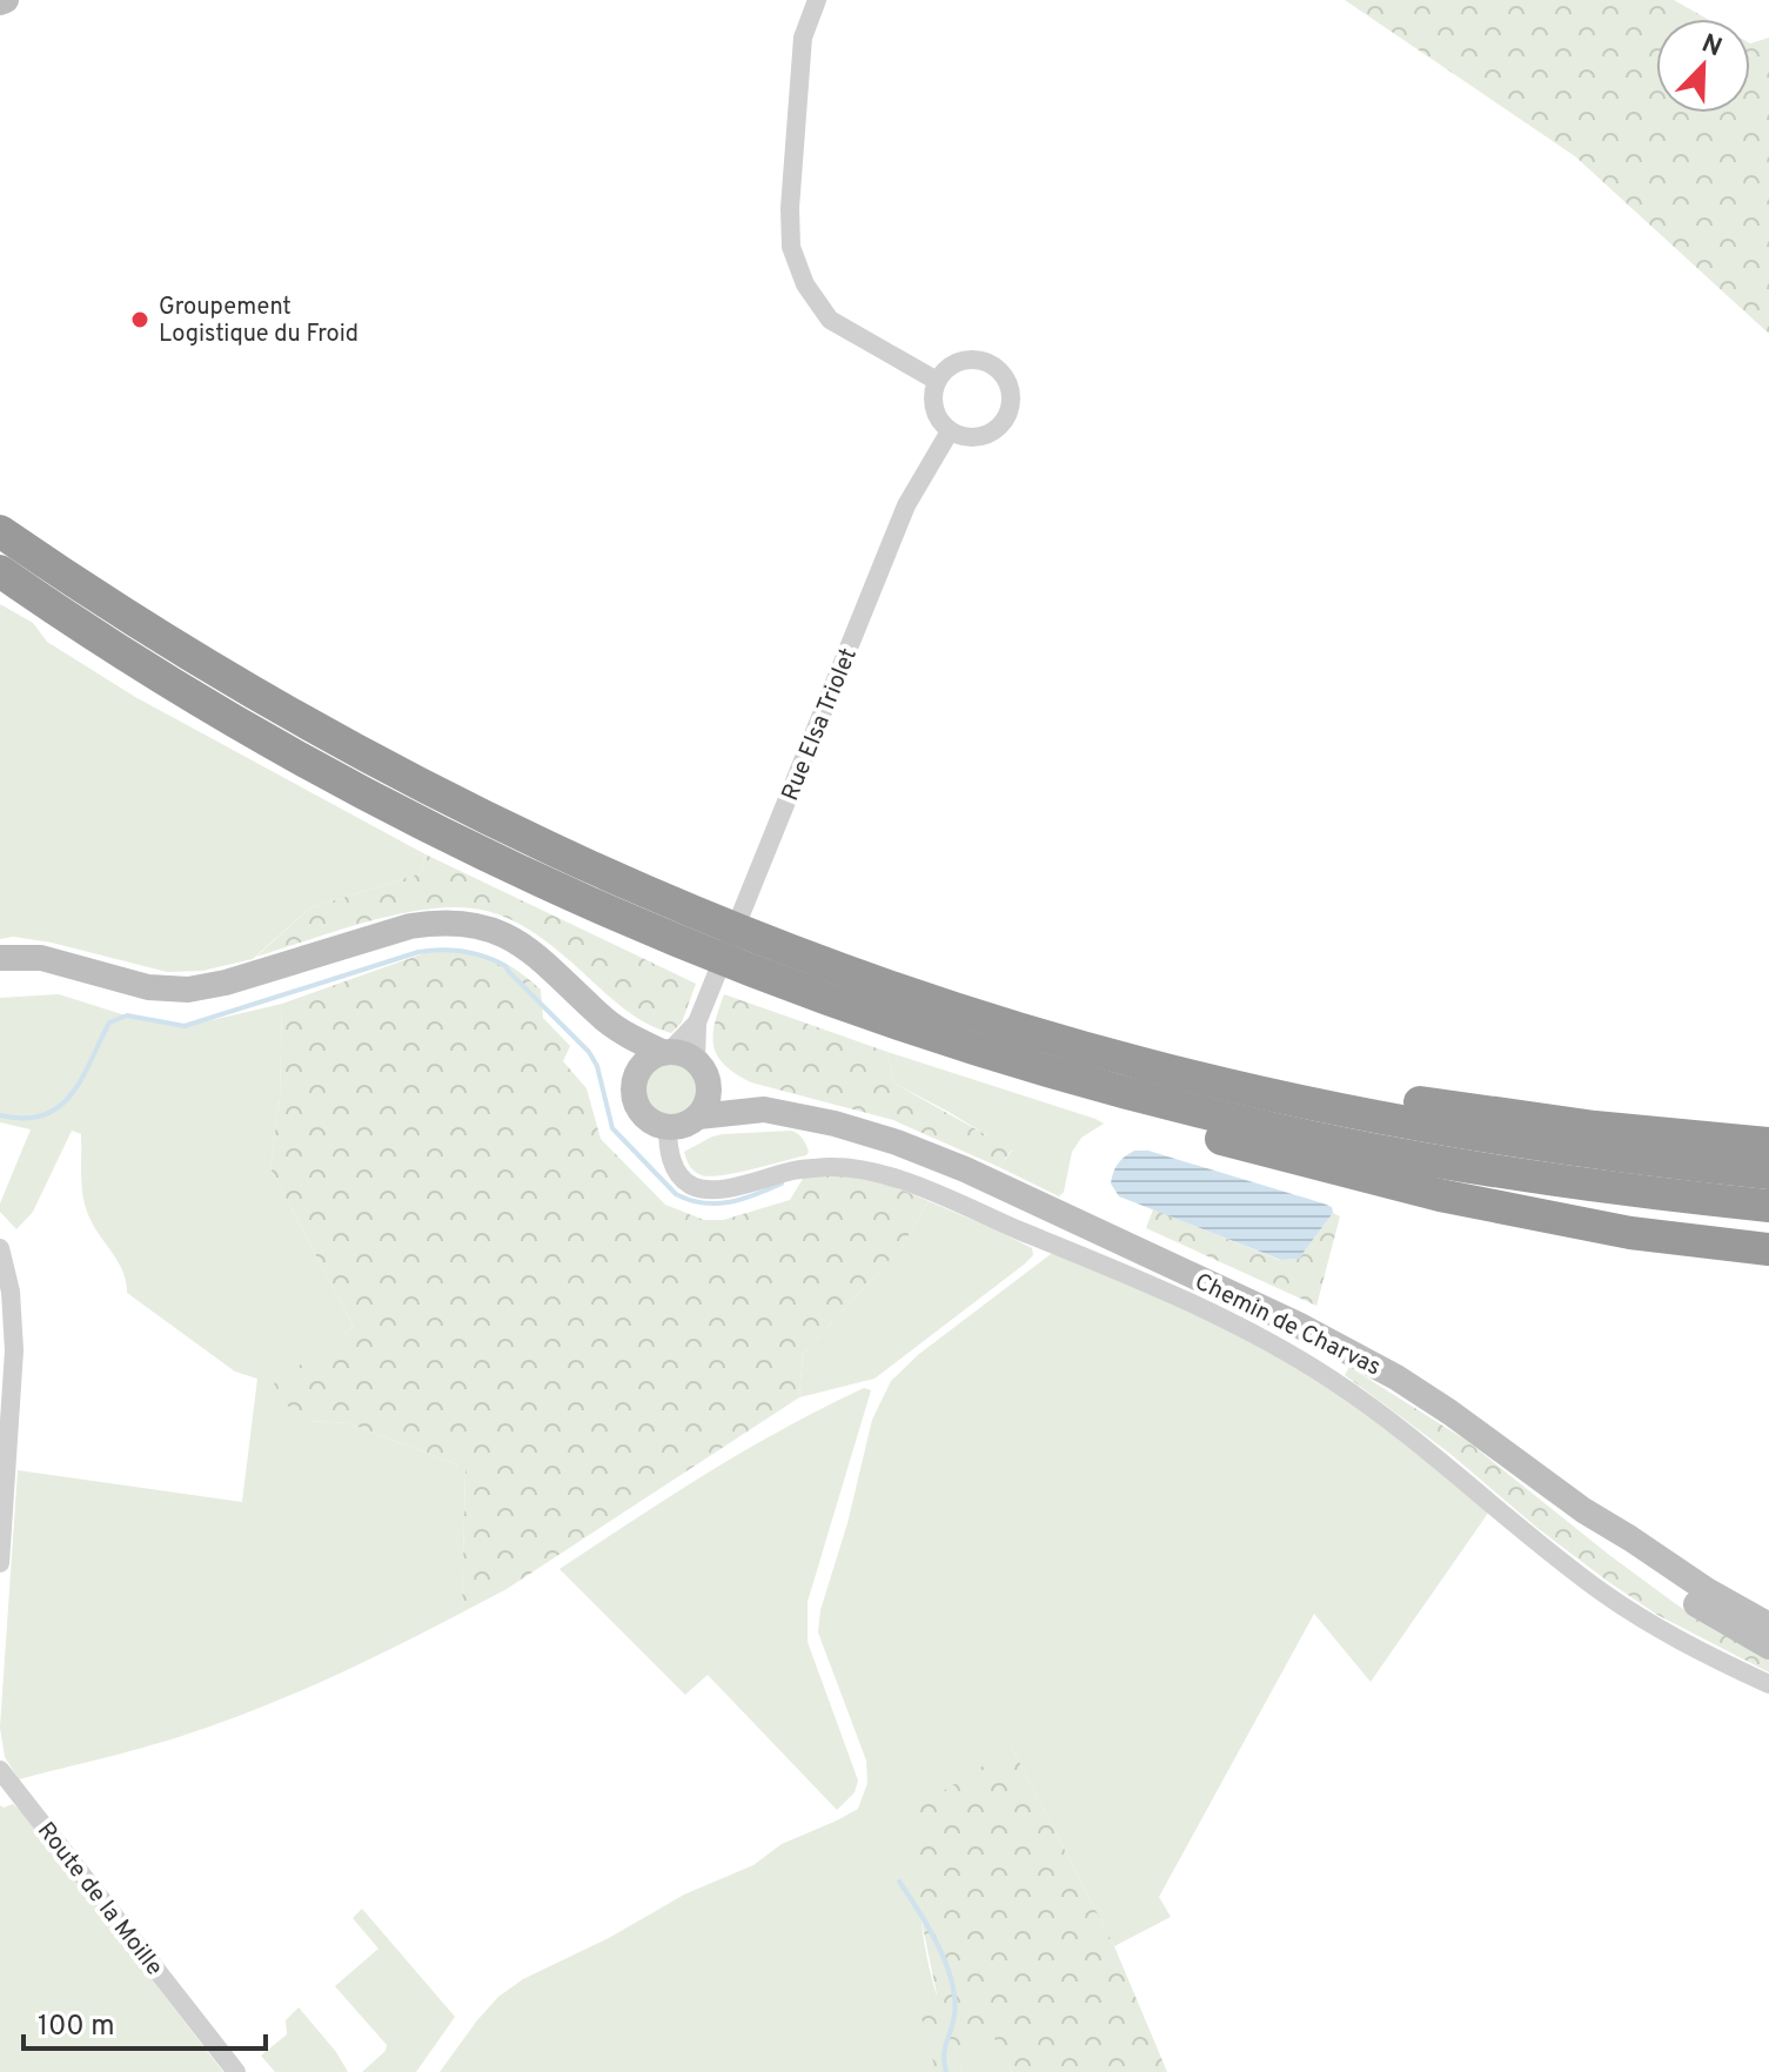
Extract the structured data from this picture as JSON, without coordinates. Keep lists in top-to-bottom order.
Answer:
{
  "streets": {
    "street": ["Rue Elsa Triolet", "Chemin de Charvas", "Route de la Moille"]
  },
  "crossings": [
    ["Rue Elsa Triolet", "Chemin de Charvas"]
  ],
  "places": ["Groupement Logistique du Froid"],
  "scale_bar": "100 m",
  "north": "top right"
}
